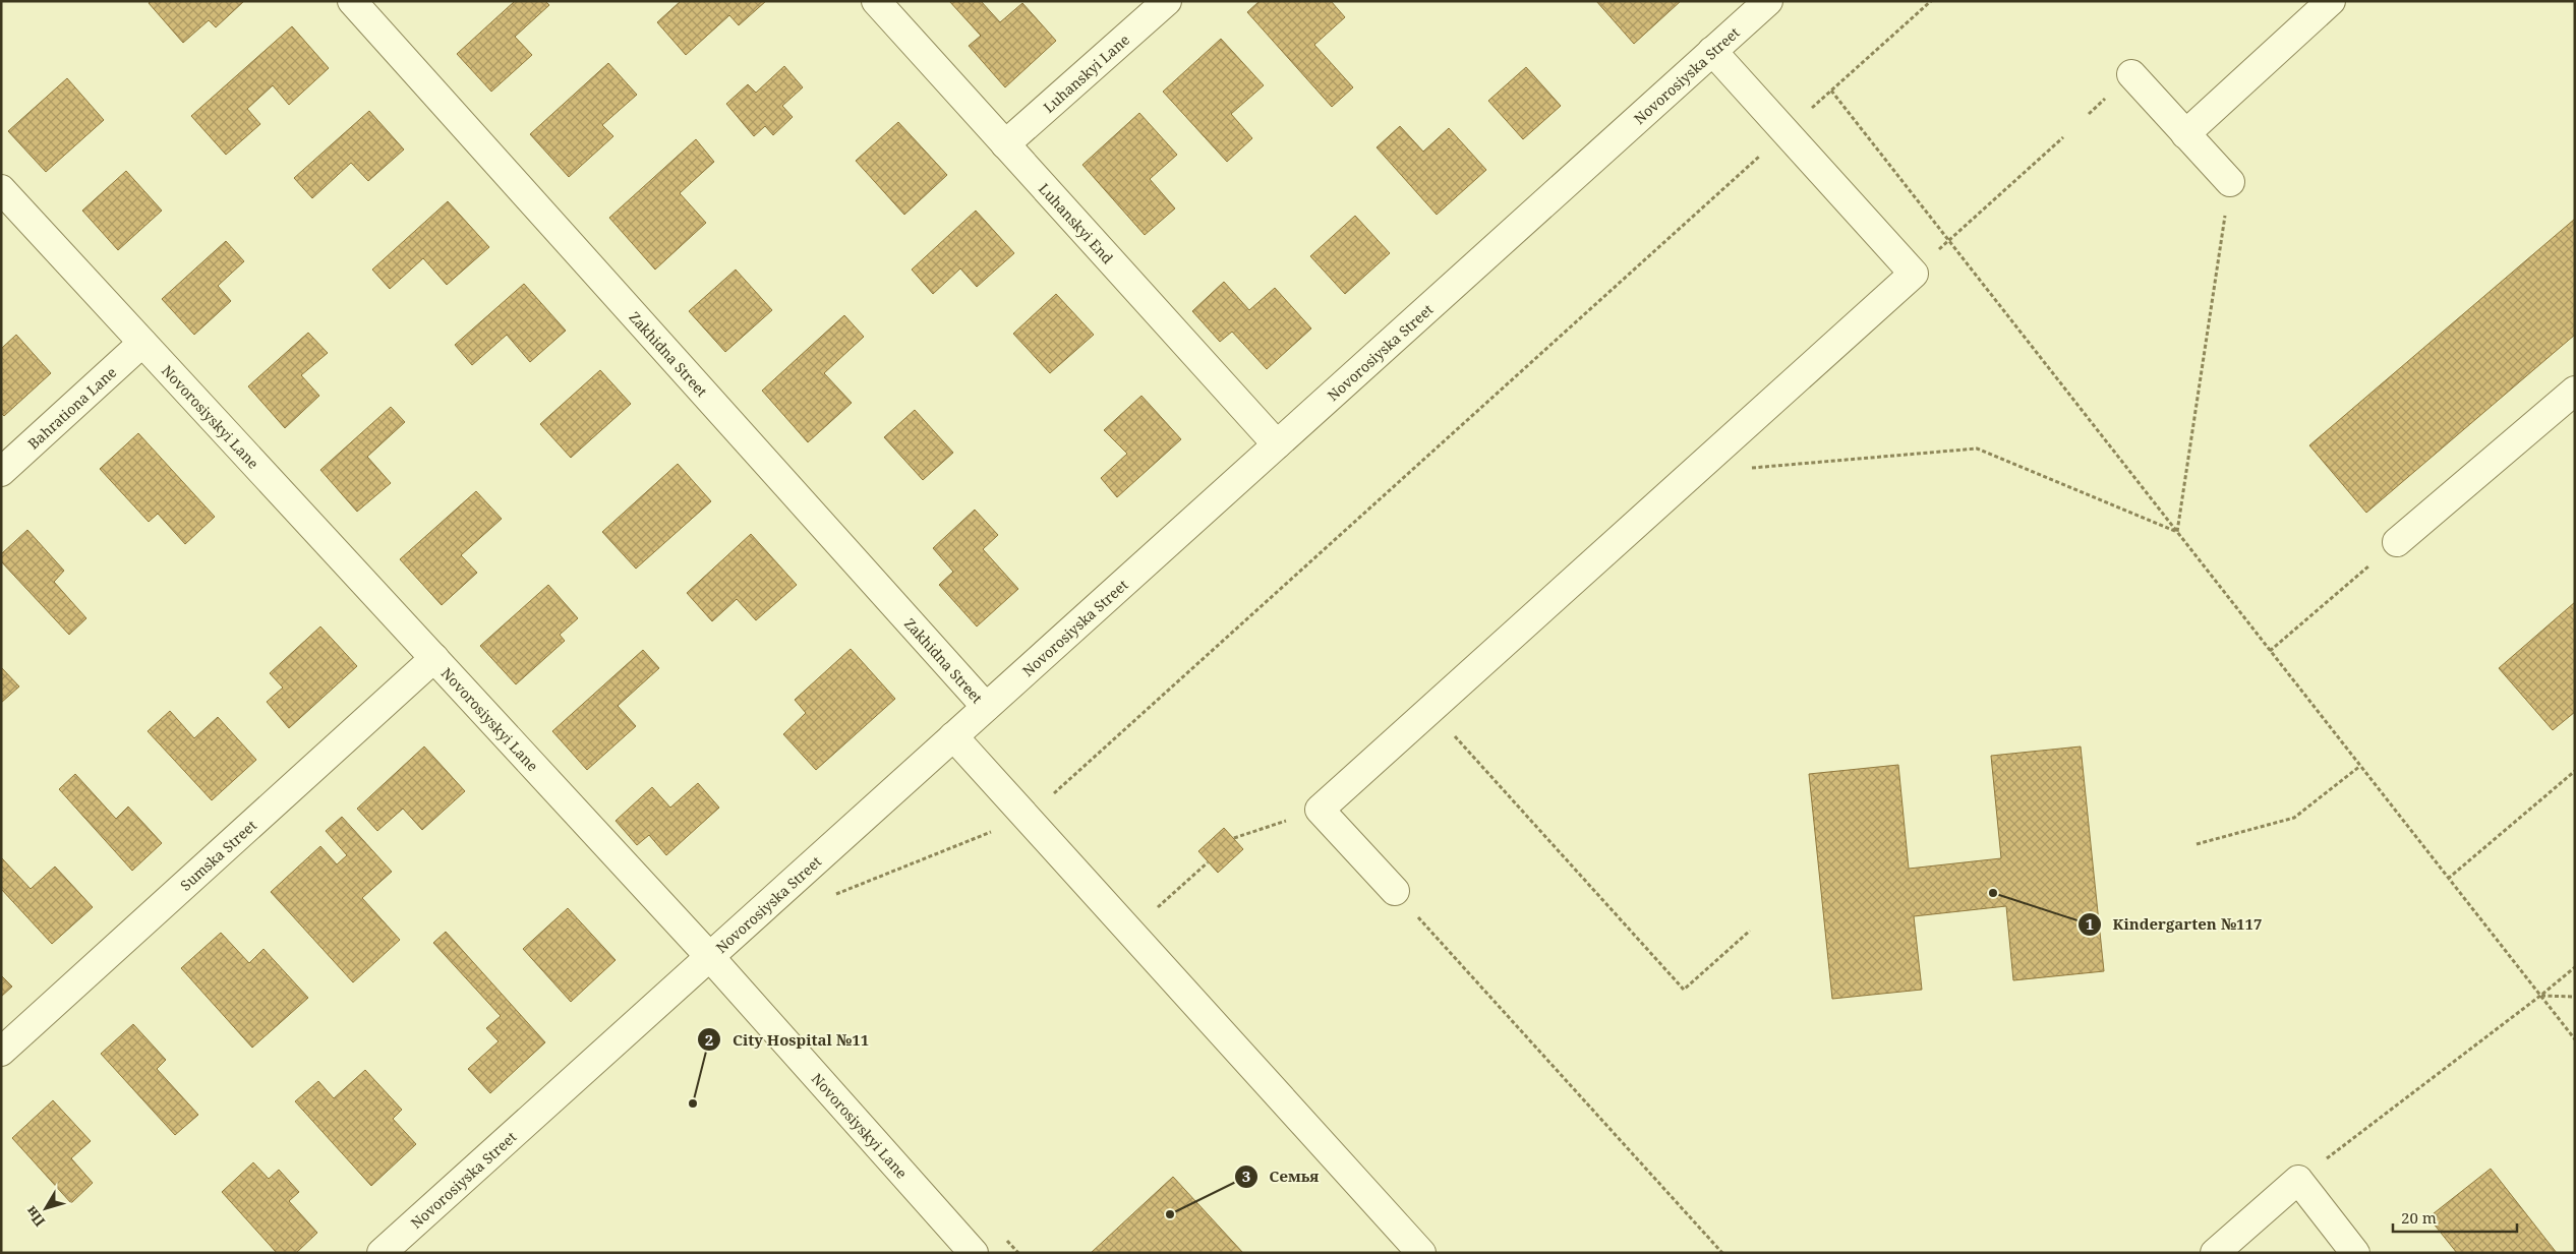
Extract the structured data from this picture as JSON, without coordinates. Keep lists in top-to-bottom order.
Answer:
{
  "streets": {
    "street": [
      "Luhanskyi Lane",
      "Novorosiyska Street",
      "Luhanskyi End",
      "Zakhidna Street",
      "Bahrationa Lane",
      "Novorosiyskyi Lane",
      "Sumska Street"
    ]
  },
  "crossings": [
    ["Luhanskyi Lane", "Luhanskyi End"],
    ["Novorosiyska Street", "Luhanskyi End"],
    ["Novorosiyska Street", "Zakhidna Street"],
    ["Novorosiyska Street", "Novorosiyskyi Lane"],
    ["Bahrationa Lane", "Novorosiyskyi Lane"],
    ["Novorosiyskyi Lane", "Sumska Street"]
  ],
  "places": ["Kindergarten №117", "City Hospital №11", "Семья"],
  "scale_bar": "20 m",
  "north": "bottom left"
}
